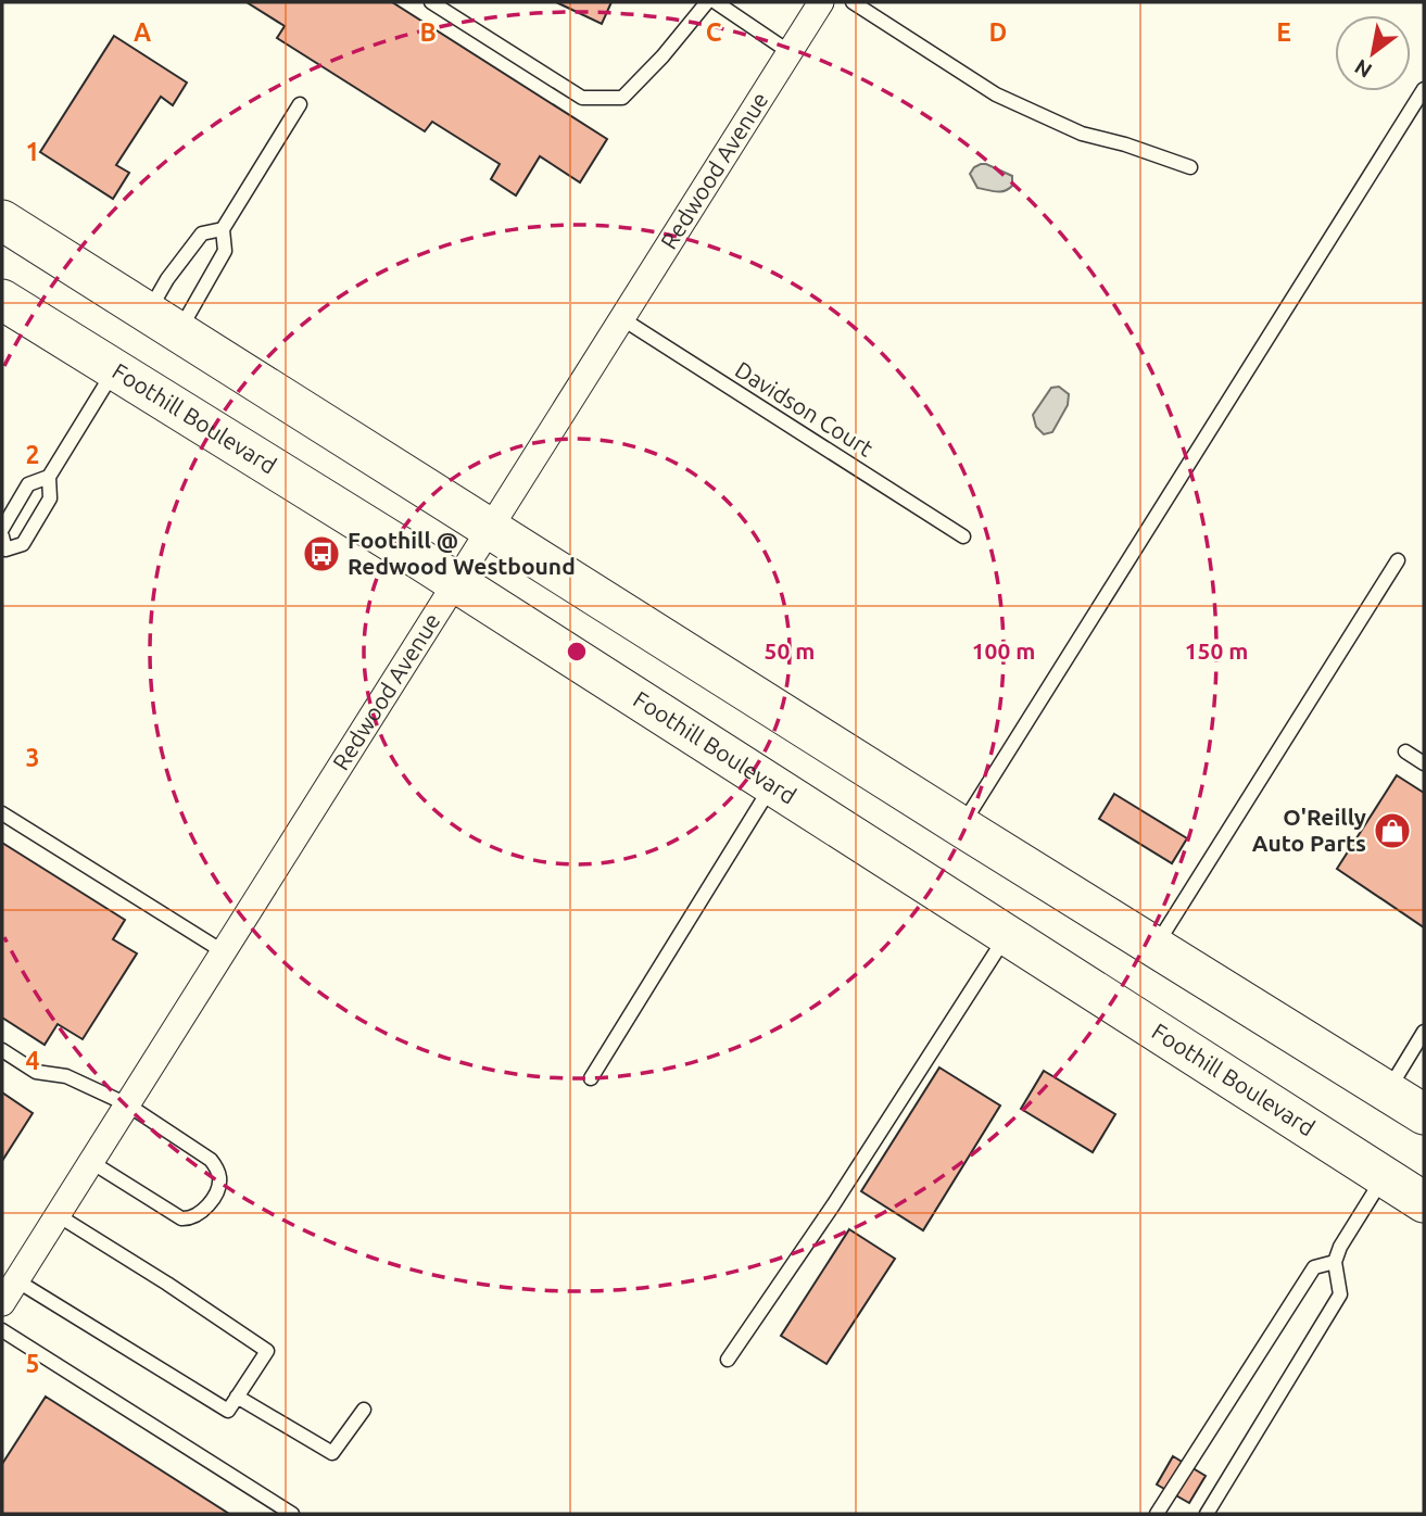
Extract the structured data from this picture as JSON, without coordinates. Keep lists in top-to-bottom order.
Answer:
{
  "streets": {
    "main road": ["Foothill Boulevard"],
    "street": ["Redwood Avenue"],
    "lane": ["Davidson Court"]
  },
  "crossings": [
    ["Redwood Avenue", "Davidson Court"],
    ["Redwood Avenue", "Foothill Boulevard"]
  ],
  "places": {
    "bus stop": ["Foothill @ Redwood Westbound"],
    "shop": ["O'Reilly Auto Parts"]
  },
  "north": "bottom left",
  "grid": {
    "columns": [
      "A",
      "B",
      "C",
      "D",
      "E"
    ],
    "rows": [
      "1",
      "2",
      "3",
      "4",
      "5"
    ]
  },
  "rings": ["50 m", "100 m", "150 m"]
}
